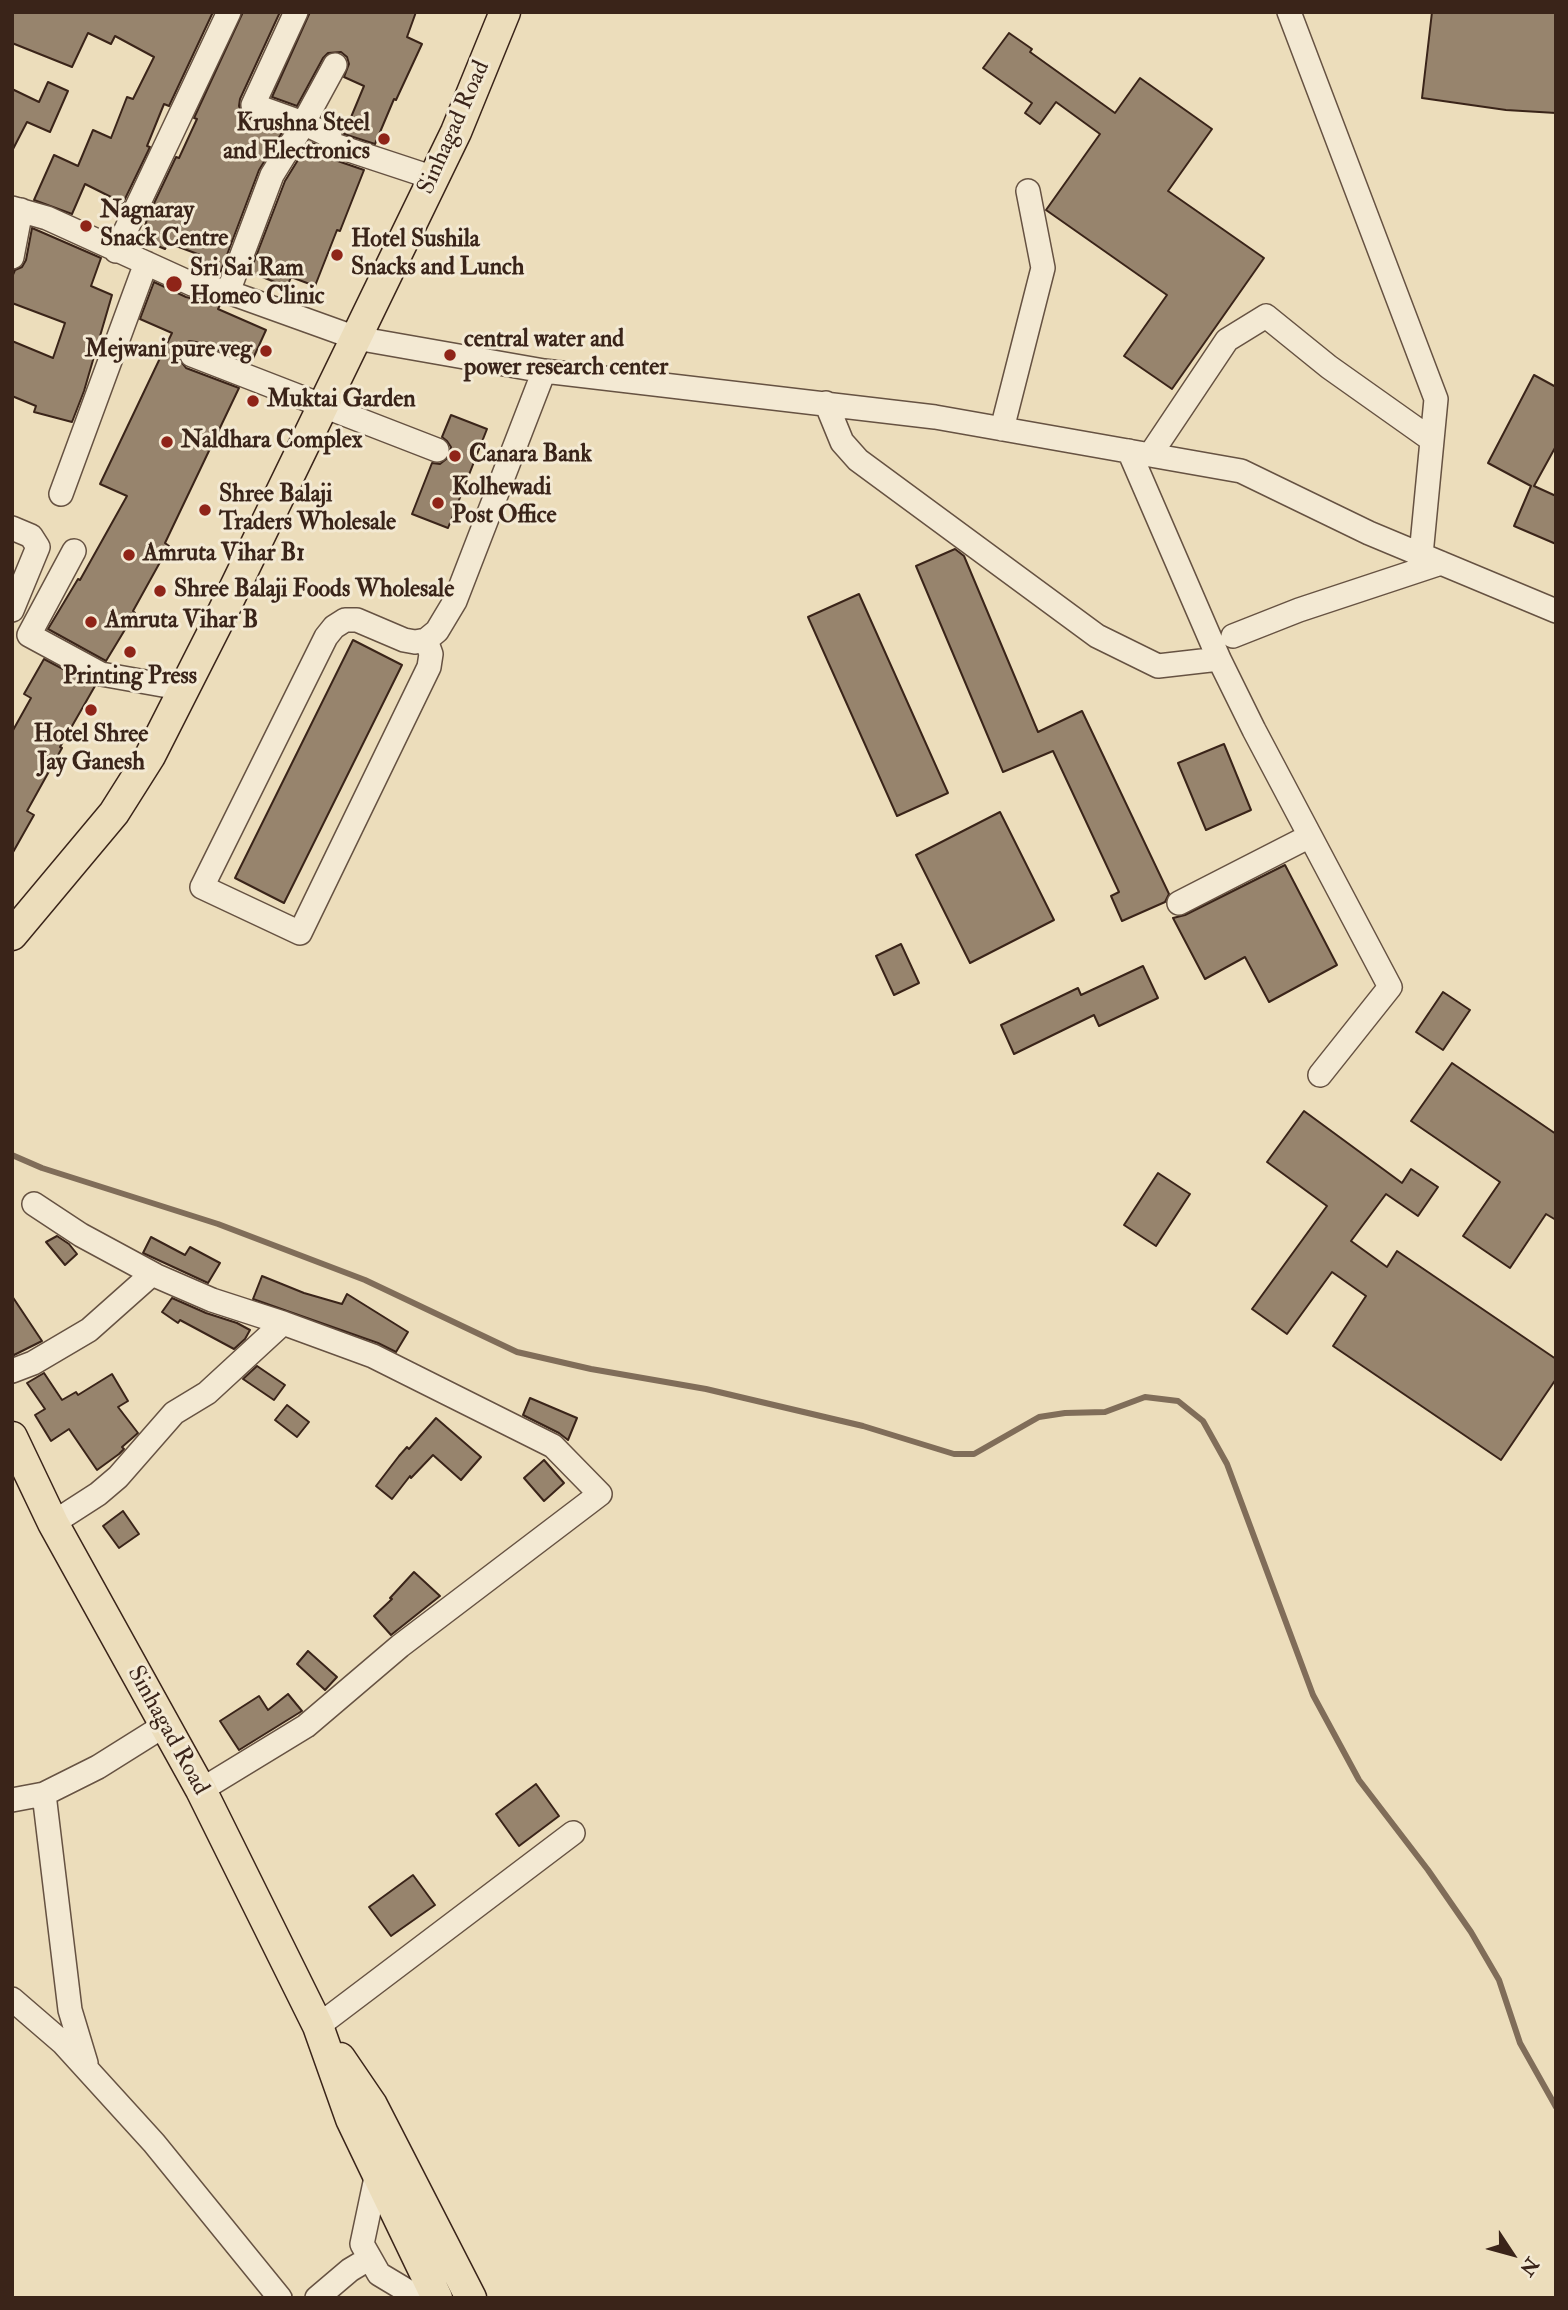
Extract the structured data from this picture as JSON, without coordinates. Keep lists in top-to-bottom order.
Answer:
{
  "streets": {
    "main road": ["Sinhagad Road"]
  },
  "places": [
    "Krushna Steel and Electronics",
    "Nagnaray Snack Centre",
    "Hotel Sushila Snacks and Lunch",
    "Sri Sai Ram Homeo Clinic",
    "Mejwani pure veg",
    "central water and power research center",
    "Muktai Garden",
    "Naldhara Complex",
    "Canara Bank",
    "Kolhewadi Post Office",
    "Shree Balaji Traders Wholesale",
    "Amruta Vihar B1",
    "Shree Balaji Foods Wholesale",
    "Amruta Vihar B",
    "Printing Press",
    "Hotel Shree Jay Ganesh"
  ],
  "north": "bottom right"
}
